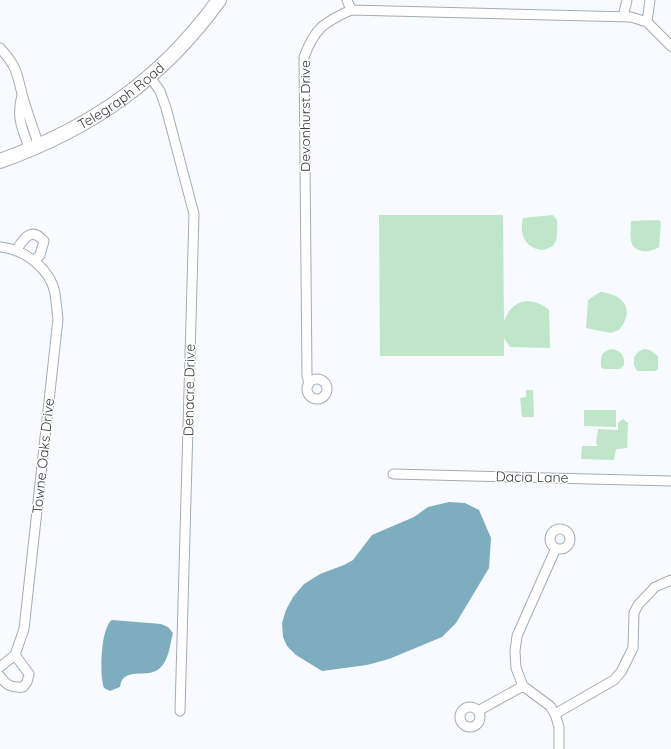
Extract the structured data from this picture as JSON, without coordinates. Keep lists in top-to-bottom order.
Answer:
{
  "streets": {
    "main road": ["Telegraph Road"],
    "street": [
      "Devonhurst Drive",
      "Denacre Drive",
      "Towne Oaks Drive",
      "Dacia Lane"
    ]
  },
  "crossings": [
    ["Telegraph Road", "Denacre Drive"]
  ]
}
